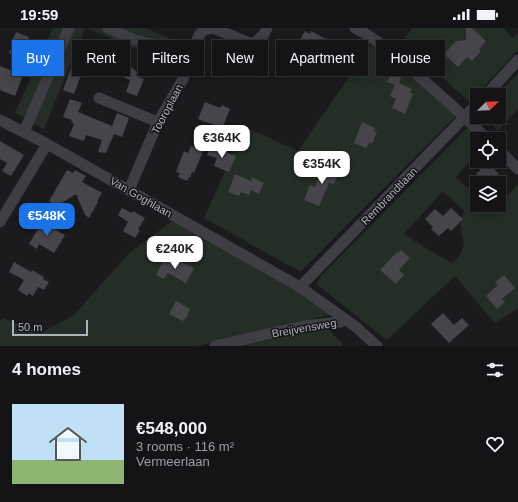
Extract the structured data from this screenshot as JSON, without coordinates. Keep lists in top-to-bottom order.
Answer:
{
  "streets": {
    "street": [
      "Tooroplaan",
      "Rembrandtlaan",
      "Van Goghlaan",
      "Breijvensweg"
    ]
  },
  "crossings": [
    ["Tooroplaan", "Van Goghlaan"],
    ["Rembrandtlaan", "Van Goghlaan"],
    ["Van Goghlaan", "Breijvensweg"]
  ],
  "scale_bar": "50 m",
  "north": "top right",
  "page": {
    "status": "19:59",
    "chip": [
      "Buy",
      "Rent",
      "Filters",
      "New",
      "Apartment",
      "House"
    ],
    "price": [
      "€364K",
      "€354K",
      "€548K",
      "€240K"
    ],
    "scale": "50 m",
    "heading": "4 homes",
    "list": [
      {
        "name": "€548,000",
        "note": "3 rooms · 116 m² · Vermeerlaan"
      }
    ]
  }
}
